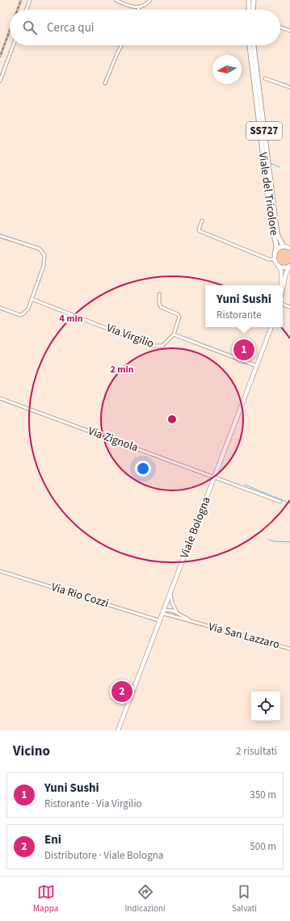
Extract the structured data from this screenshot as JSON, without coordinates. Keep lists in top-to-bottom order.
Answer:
{
  "streets": {
    "highway": ["SS727", "Viale del Tricolore"],
    "main road": ["Viale Bologna"],
    "street": [
      "Via Virgilio",
      "Via Zignola",
      "Via Rio Cozzi",
      "Via San Lazzaro"
    ]
  },
  "crossings": [
    ["Via Zignola", "Viale Bologna"],
    ["Viale Bologna", "Via Rio Cozzi"],
    ["Viale Bologna", "Via San Lazzaro"]
  ],
  "north": "left",
  "page": {
    "search": "Cerca qui",
    "popup": ["Yuni Sushi", "Ristorante"],
    "pins": ["1", "2"],
    "heading": ["Vicino", "2 risultati"],
    "list": [
      {
        "mark": "1",
        "name": "Yuni Sushi",
        "note": "Ristorante · Via Virgilio",
        "value": "350 m"
      },
      {
        "mark": "2",
        "name": "Eni",
        "note": "Distributore · Viale Bologna",
        "value": "500 m"
      }
    ],
    "nav": ["Mappa", "Indicazioni", "Salvati"]
  },
  "rings": ["4 min", "2 min"]
}
